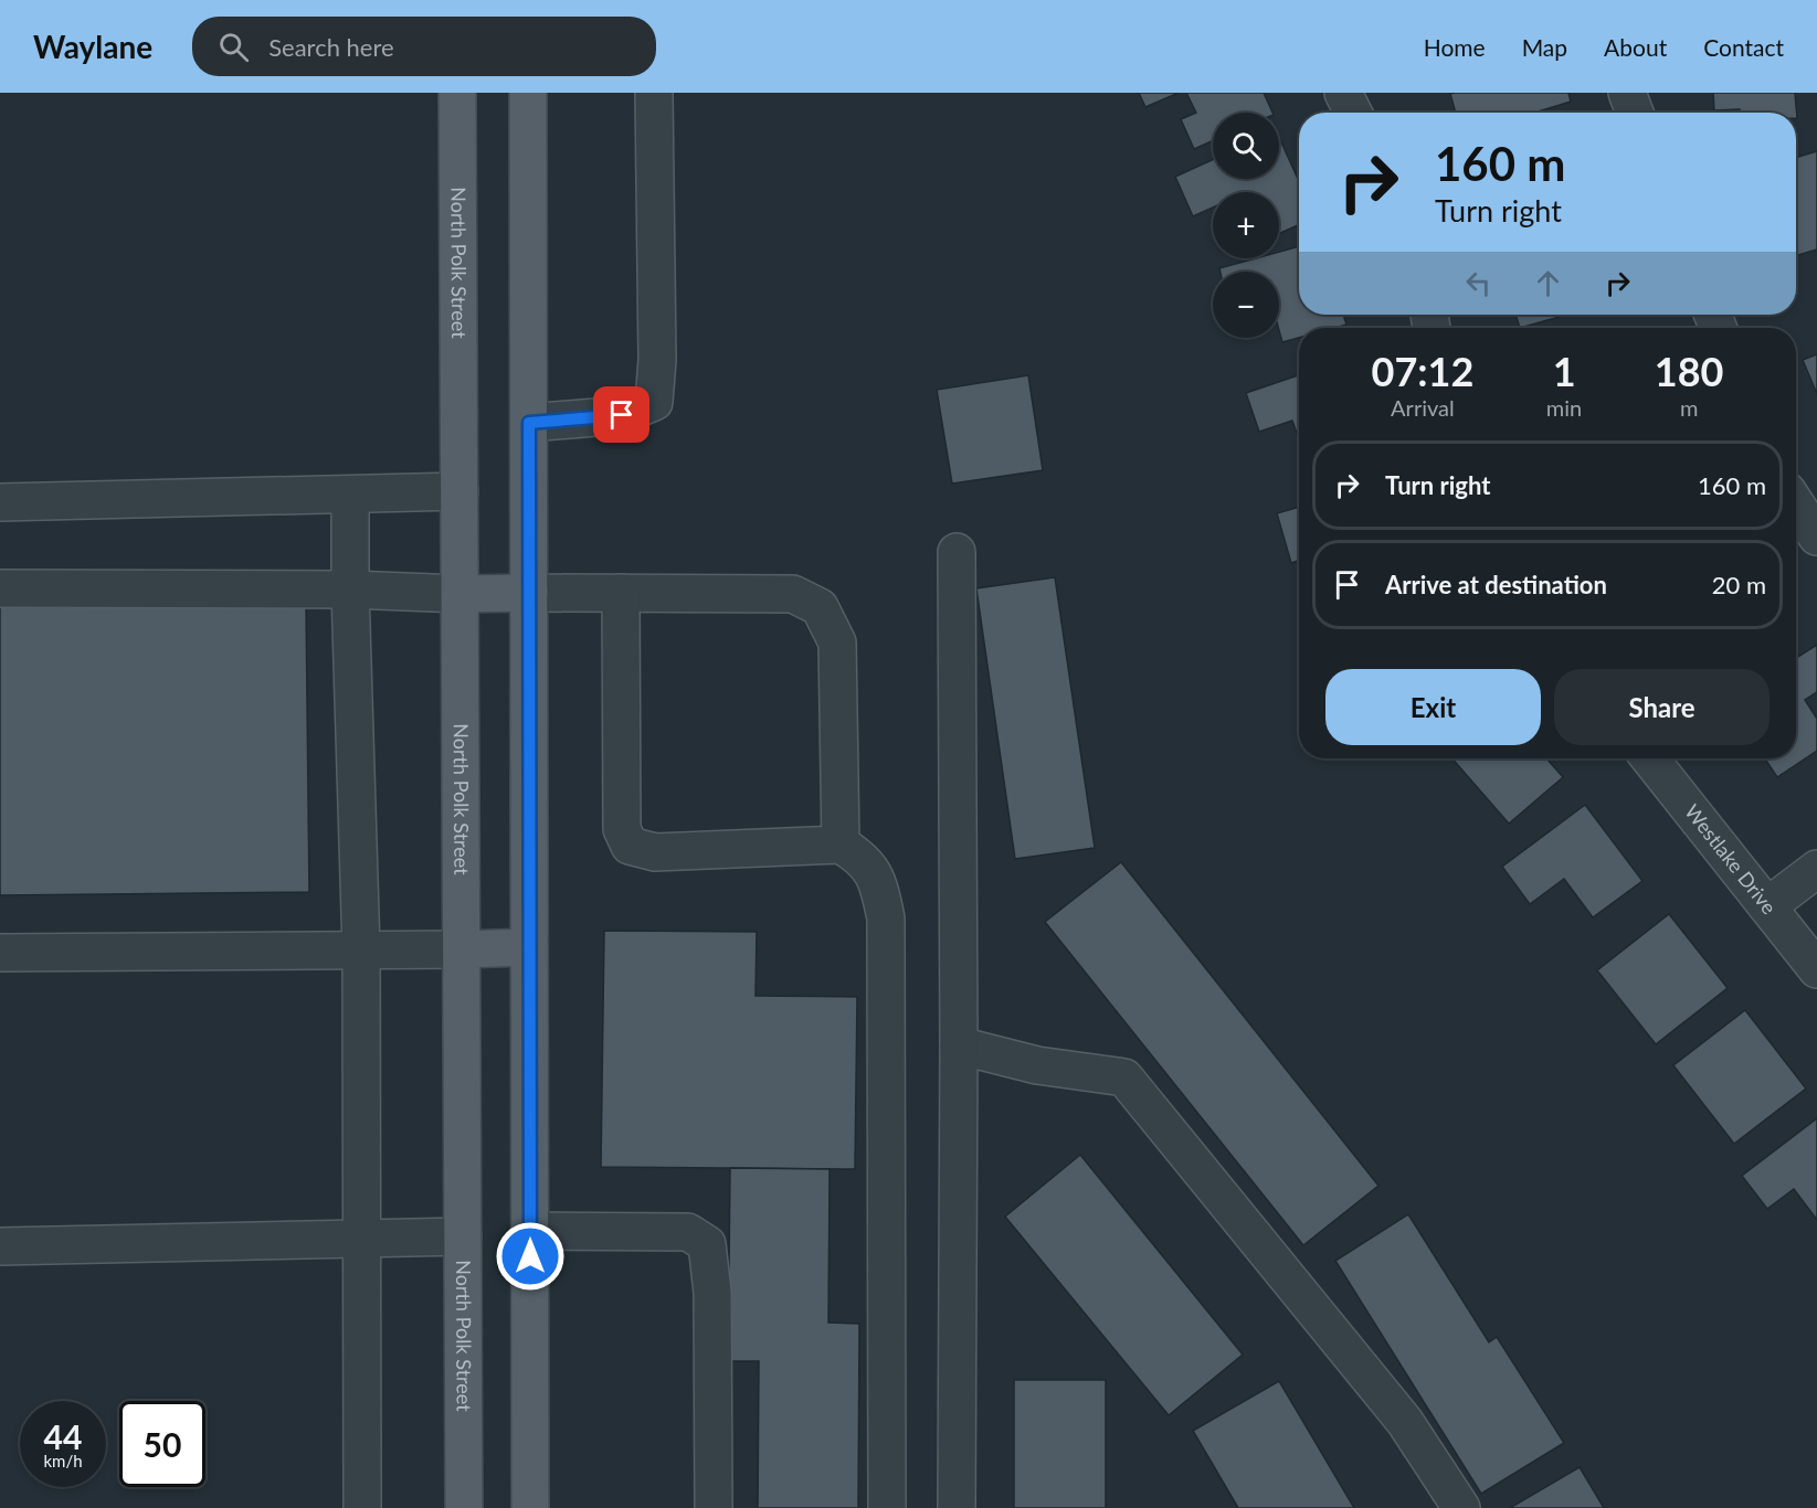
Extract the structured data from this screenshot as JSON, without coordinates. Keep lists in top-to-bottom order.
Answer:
{
  "streets": {
    "main road": ["North Polk Street"],
    "street": ["Westlake Drive"]
  },
  "page": {
    "header": "Waylane",
    "search": "Search here",
    "nav": [
      "Home",
      "Map",
      "About",
      "Contact"
    ],
    "map_buttons": ["+", "−"],
    "turn": ["160 m", "Turn right"],
    "eta": [
      "07:12",
      "Arrival",
      "1",
      "min",
      "180",
      "m"
    ],
    "list": [
      {
        "name": "Turn right",
        "value": "160 m"
      },
      {
        "name": "Arrive at destination",
        "value": "20 m"
      }
    ],
    "buttons": ["Exit", "Share"],
    "speed": "44 km/h",
    "limit": "50"
  }
}
